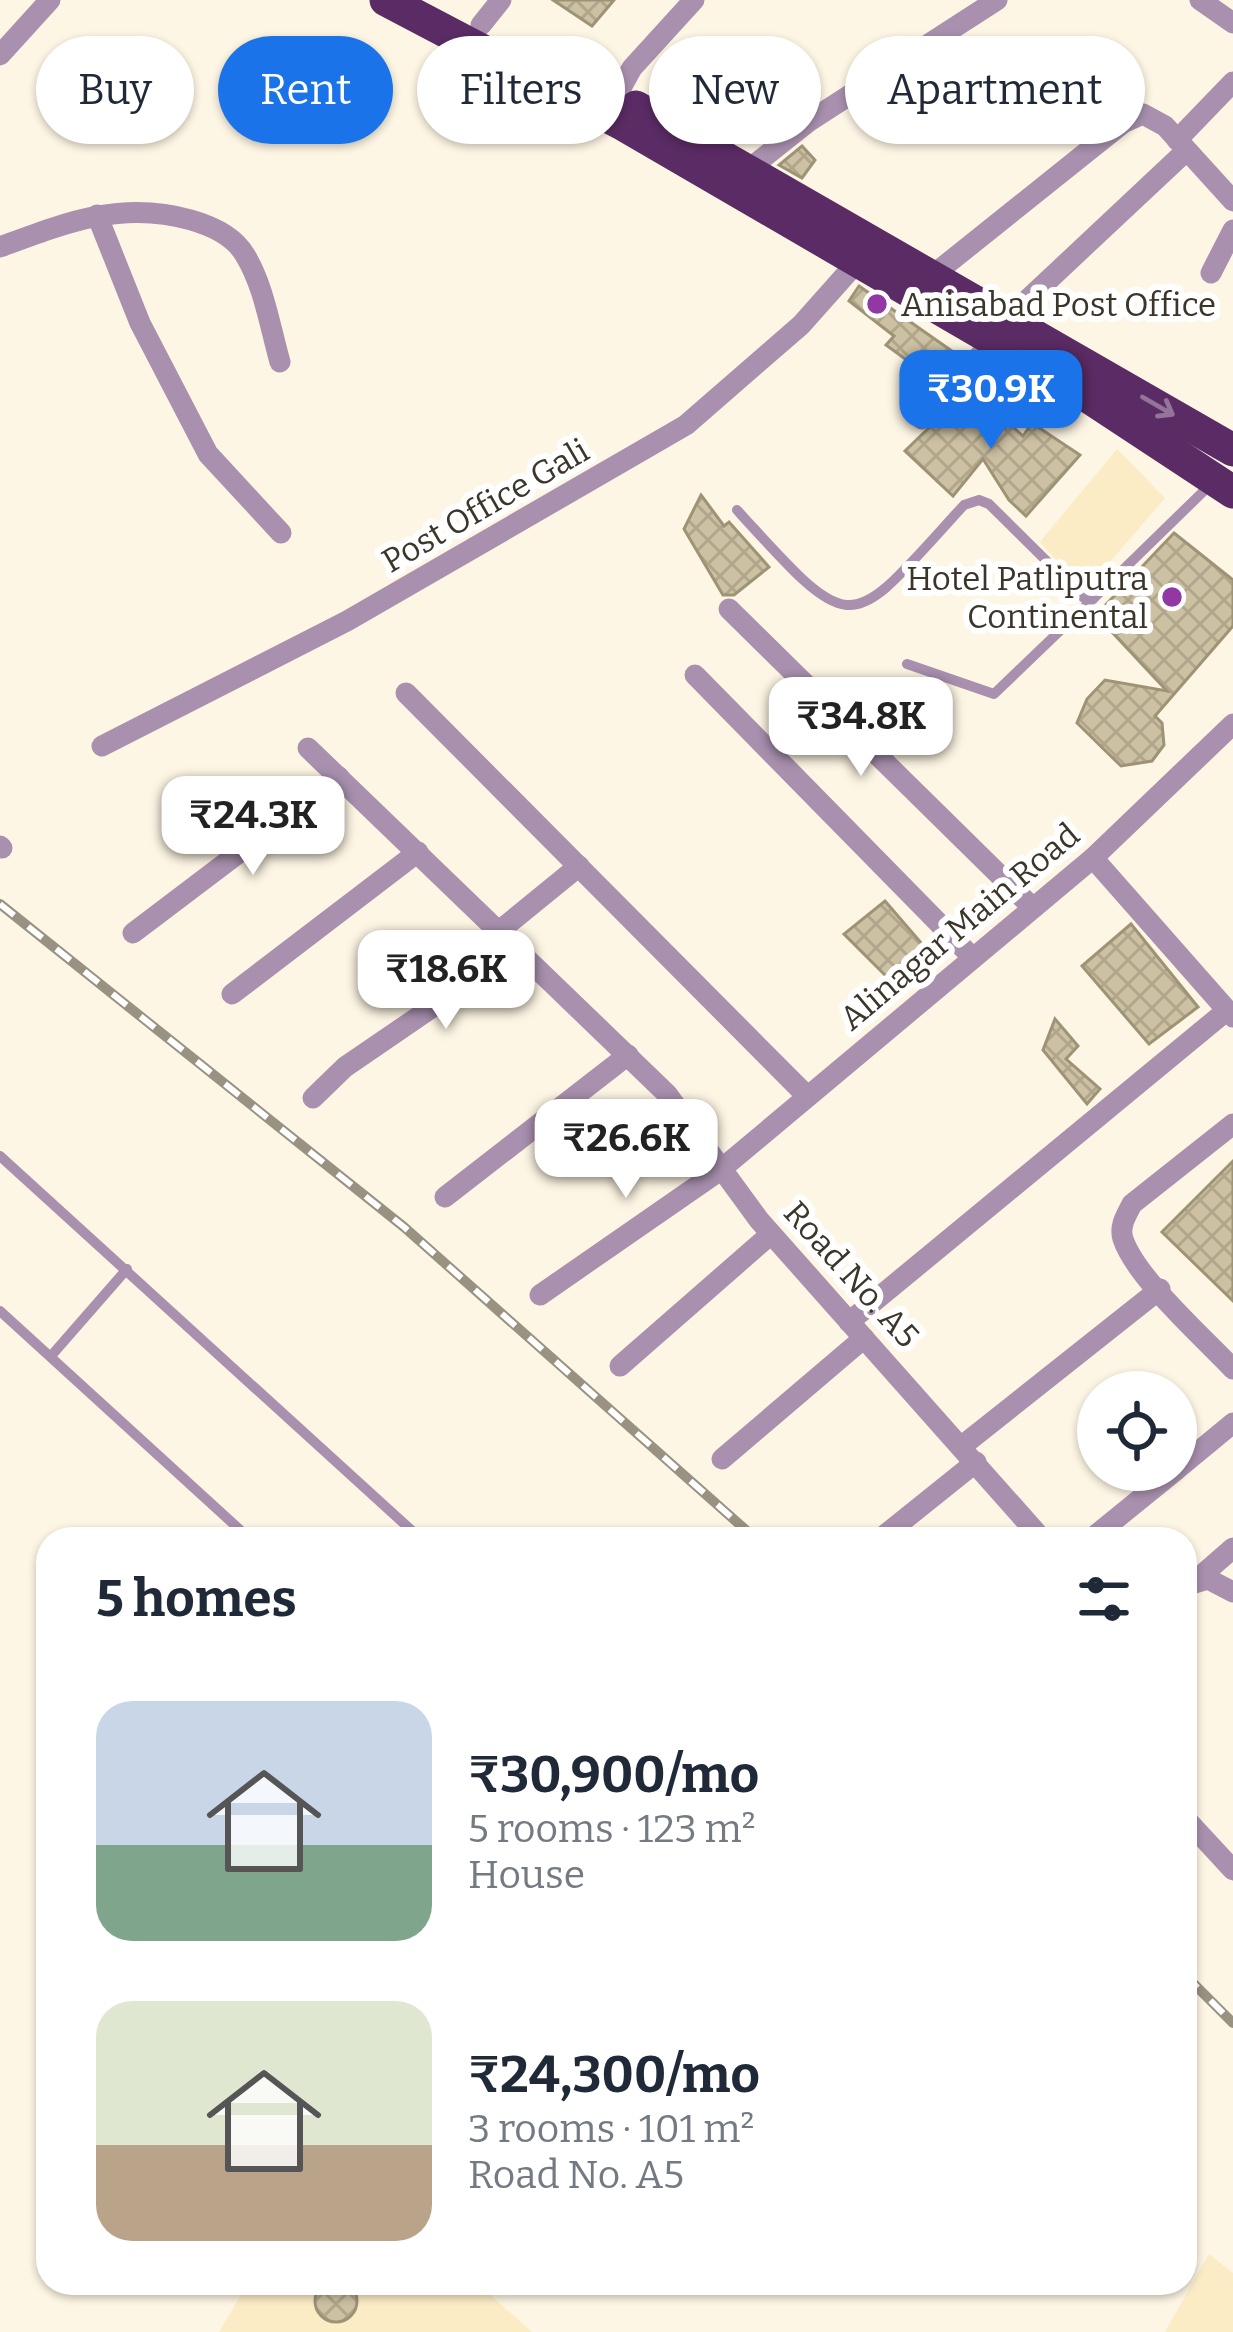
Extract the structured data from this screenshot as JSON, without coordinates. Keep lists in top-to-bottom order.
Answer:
{
  "streets": {
    "street": ["Post Office Gali", "Alinagar Main Road", "Road No. A5"]
  },
  "crossings": [
    ["Alinagar Main Road", "Road No. A5"]
  ],
  "places": ["Anisabad Post Office", "Hotel Patliputra Continental"],
  "page": {
    "chip": [
      "Buy",
      "Rent",
      "Filters",
      "New",
      "Apartment"
    ],
    "price": [
      "₹30.9K",
      "₹34.8K",
      "₹24.3K",
      "₹18.6K",
      "₹26.6K"
    ],
    "heading": "5 homes",
    "list": [
      {
        "name": "₹30,900/mo",
        "note": "5 rooms · 123 m² · House"
      },
      {
        "name": "₹24,300/mo",
        "note": "3 rooms · 101 m² · Road No. A5"
      }
    ]
  }
}
